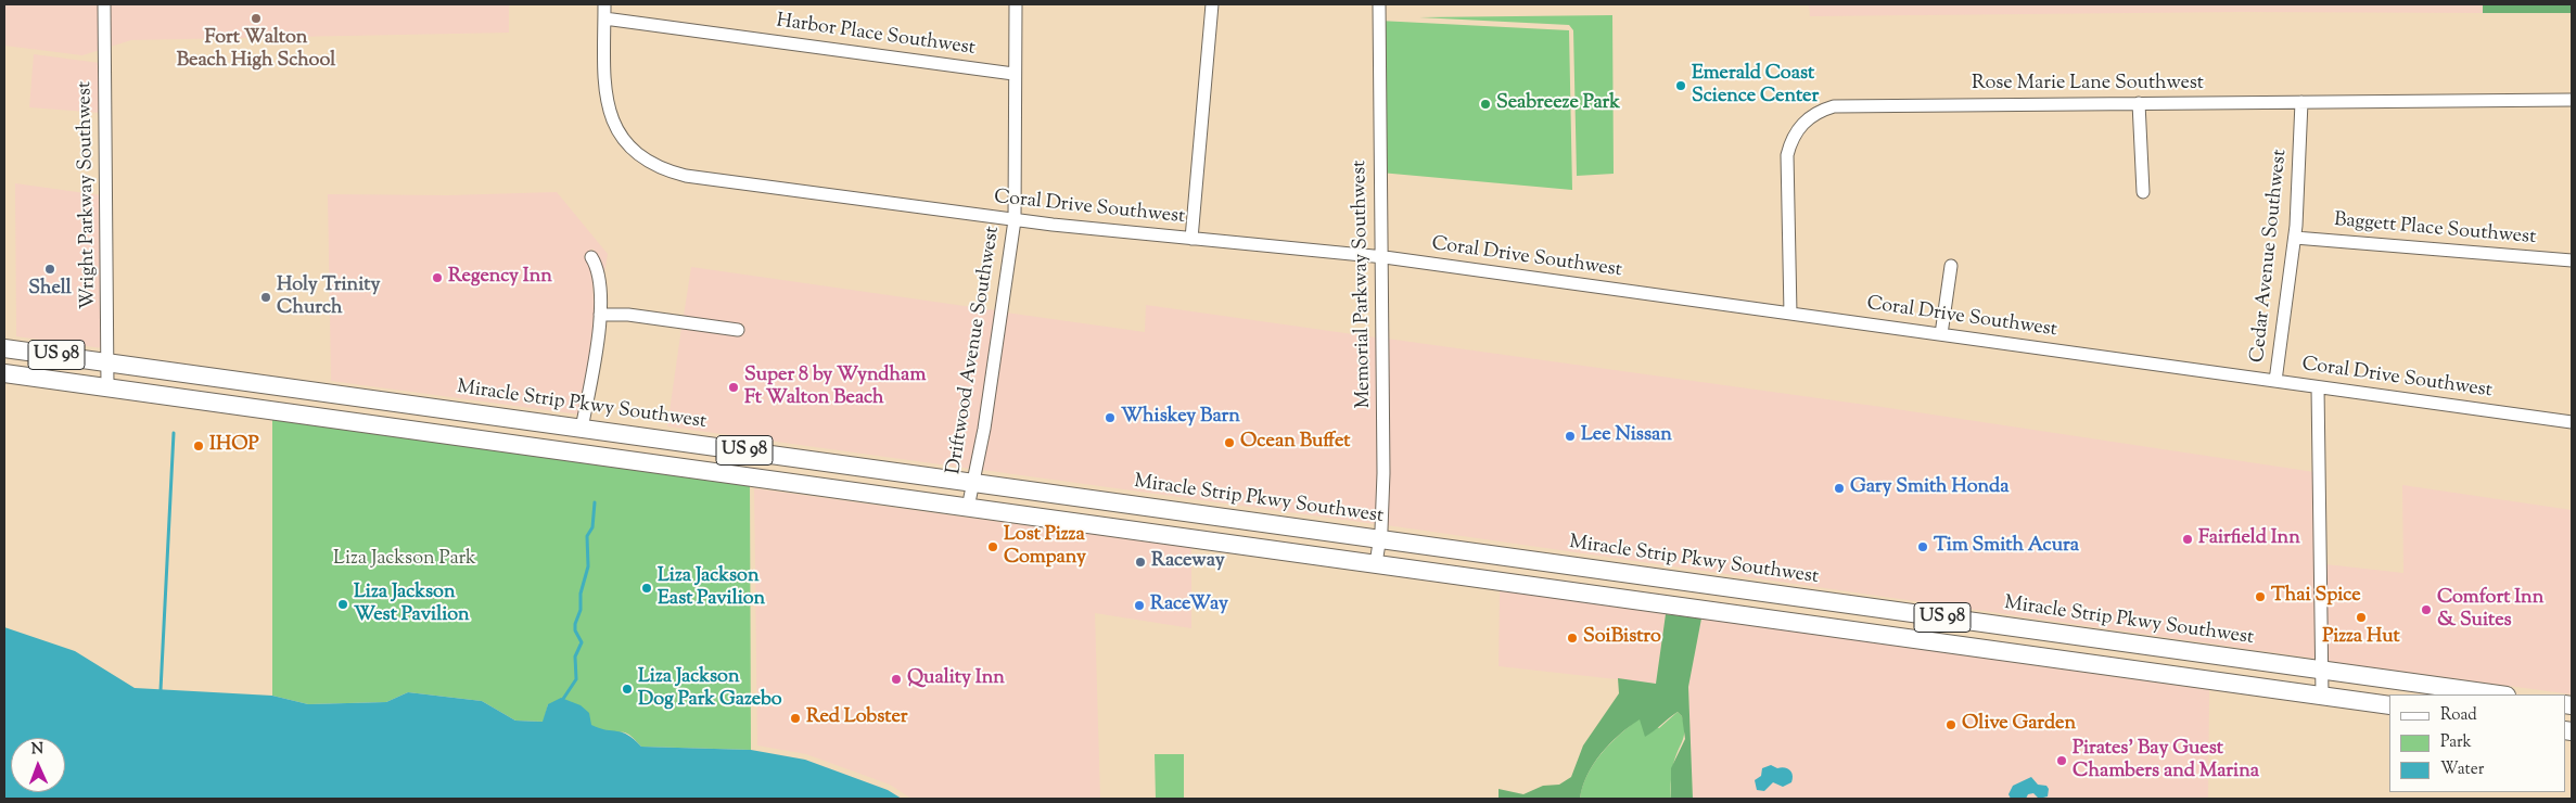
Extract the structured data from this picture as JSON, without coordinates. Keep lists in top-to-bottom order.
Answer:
{
  "streets": {
    "highway": ["US 98", "Miracle Strip Pkwy Southwest"],
    "street": [
      "Harbor Place Southwest",
      "Rose Marie Lane Southwest",
      "Wright Parkway Southwest",
      "Coral Drive Southwest",
      "Baggett Place Southwest",
      "Cedar Avenue Southwest",
      "Memorial Parkway Southwest",
      "Driftwood Avenue Southwest"
    ]
  },
  "crossings": [
    ["Harbor Place Southwest", "Coral Drive Southwest"],
    ["Harbor Place Southwest", "Driftwood Avenue Southwest"],
    ["Rose Marie Lane Southwest", "Coral Drive Southwest"],
    ["Rose Marie Lane Southwest", "Cedar Avenue Southwest"],
    ["Wright Parkway Southwest", "US 98"],
    ["Wright Parkway Southwest", "Miracle Strip Pkwy Southwest"],
    ["Coral Drive Southwest", "Cedar Avenue Southwest"],
    ["Coral Drive Southwest", "Memorial Parkway Southwest"],
    ["Coral Drive Southwest", "Driftwood Avenue Southwest"],
    ["Baggett Place Southwest", "Cedar Avenue Southwest"],
    ["Memorial Parkway Southwest", "US 98"],
    ["Memorial Parkway Southwest", "Miracle Strip Pkwy Southwest"],
    ["Driftwood Avenue Southwest", "US 98"],
    ["Driftwood Avenue Southwest", "Miracle Strip Pkwy Southwest"]
  ],
  "parks": ["Liza Jackson Park"],
  "places": [
    "Fort Walton Beach High School",
    "Emerald Coast Science Center",
    "Seabreeze Park",
    "Shell",
    "Regency Inn",
    "Holy Trinity Church",
    "Super 8 by Wyndham Ft Walton Beach",
    "Whiskey Barn",
    "Lee Nissan",
    "Ocean Buffet",
    "IHOP",
    "Gary Smith Honda",
    "Fairfield Inn",
    "Lost Pizza Company",
    "Tim Smith Acura",
    "Raceway",
    "Liza Jackson East Pavilion",
    "Thai Spice",
    "Liza Jackson West Pavilion",
    "RaceWay",
    "Comfort Inn & Suites",
    "Pizza Hut",
    "SoiBistro",
    "Quality Inn",
    "Liza Jackson Dog Park Gazebo",
    "Red Lobster",
    "Olive Garden",
    "Pirates' Bay Guest Chambers and Marina"
  ],
  "legend": ["Road", "Park", "Water"],
  "north": "top"
}
